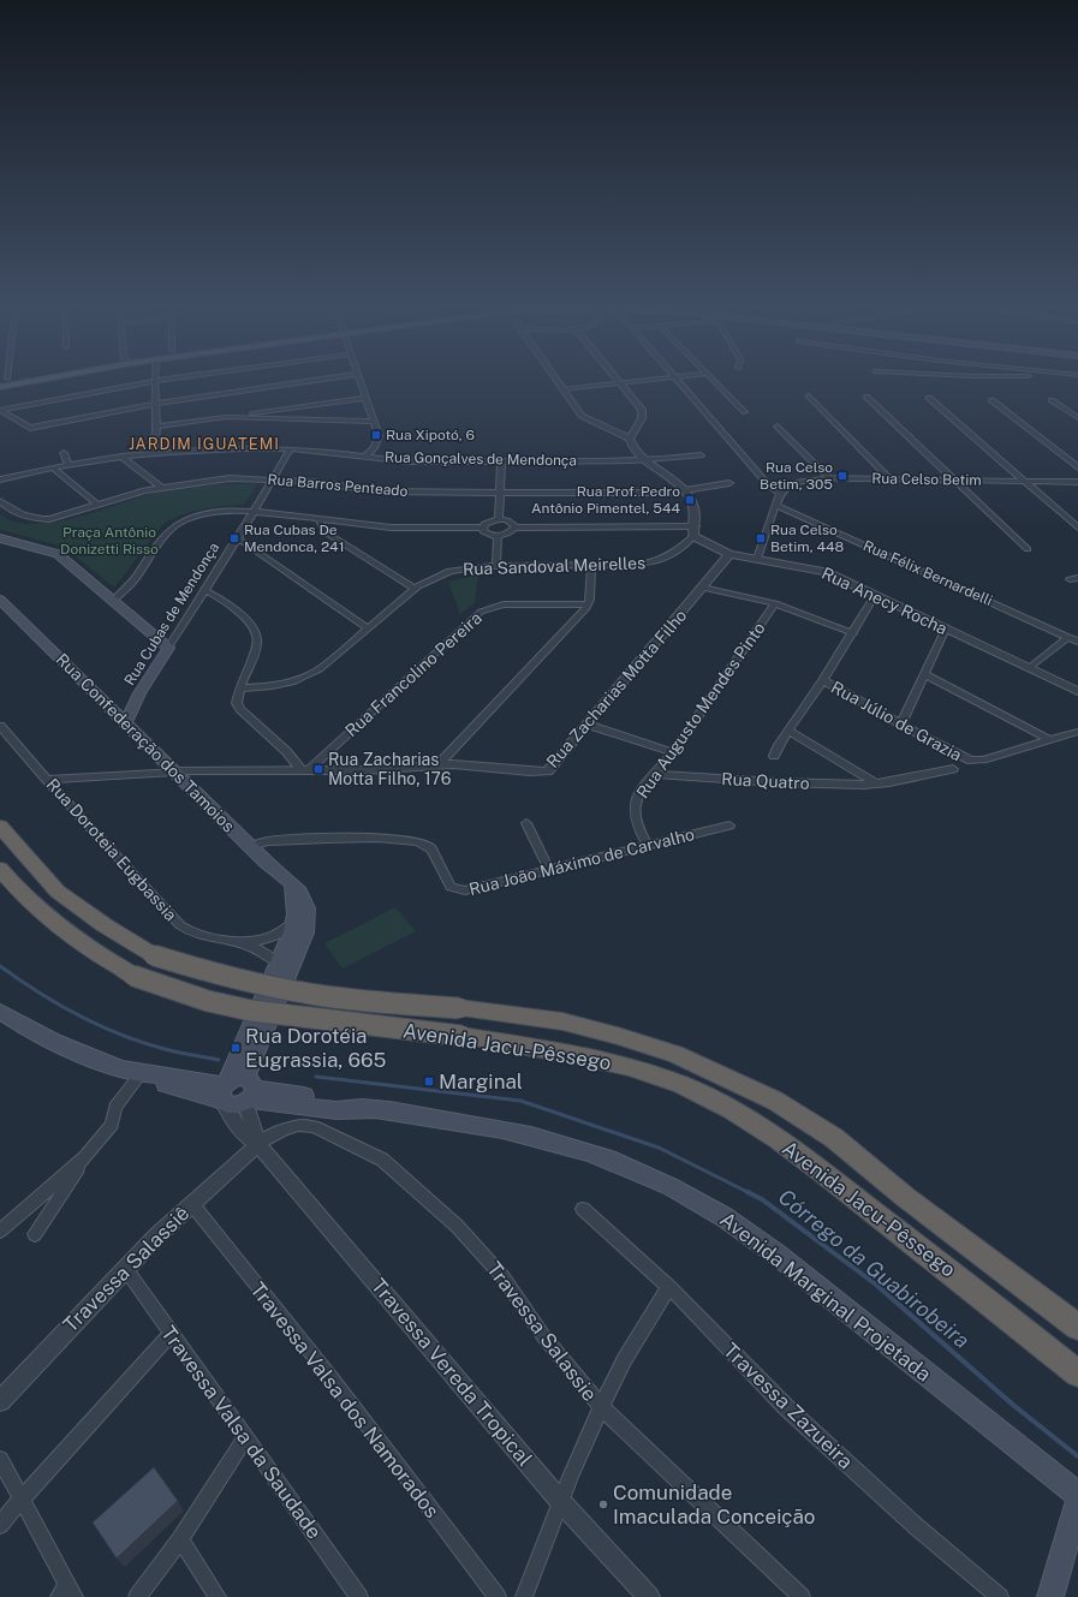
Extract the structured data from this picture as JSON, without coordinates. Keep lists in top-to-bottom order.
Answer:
{
  "streets": {
    "highway": ["Avenida Jacu-Pêssego"],
    "main road": ["Rua Cubas de Mendonça", "Rua Confederação dos Tamoios", "Avenida Marginal Projetada"],
    "street": [
      "Rua Gonçalves de Mendonça",
      "Rua Celso Betim",
      "Rua Barros Penteado",
      "Rua Sandoval Meirelles",
      "Rua Félix Bernardelli",
      "Rua Anecy Rocha",
      "Rua Francolino Pereira",
      "Rua Zacharias Motta Filho",
      "Rua Augusto Mendes Pinto",
      "Rua Júlio de Grazia",
      "Rua Quatro",
      "Rua Doroteia Eugbassia",
      "Rua João Máximo de Carvalho",
      "Travessa Salassiê",
      "Travessa Salassie",
      "Travessa Vereda Tropical",
      "Travessa Valsa dos Namorados",
      "Travessa Zazueira",
      "Travessa Valsa da Saudade"
    ]
  },
  "crossings": [
    ["Rua Gonçalves de Mendonça", "Rua Cubas de Mendonça"],
    ["Rua Barros Penteado", "Rua Cubas de Mendonça"],
    ["Rua Sandoval Meirelles", "Rua Anecy Rocha"],
    ["Rua Anecy Rocha", "Rua Zacharias Motta Filho"],
    ["Rua Cubas de Mendonça", "Rua Confederação dos Tamoios"],
    ["Rua Francolino Pereira", "Rua Zacharias Motta Filho"],
    ["Rua Zacharias Motta Filho", "Rua Confederação dos Tamoios"],
    ["Rua Zacharias Motta Filho", "Rua Doroteia Eugbassia"],
    ["Rua Augusto Mendes Pinto", "Rua Quatro"],
    ["Rua Augusto Mendes Pinto", "Rua João Máximo de Carvalho"],
    ["Rua Confederação dos Tamoios", "Rua João Máximo de Carvalho"],
    ["Rua Confederação dos Tamoios", "Avenida Marginal Projetada"],
    ["Rua Confederação dos Tamoios", "Travessa Vereda Tropical"],
    ["Travessa Salassiê", "Travessa Salassie"],
    ["Travessa Salassiê", "Travessa Vereda Tropical"],
    ["Travessa Salassiê", "Travessa Valsa dos Namorados"],
    ["Travessa Salassiê", "Travessa Valsa da Saudade"],
    ["Avenida Marginal Projetada", "Travessa Vereda Tropical"],
    ["Travessa Salassie", "Travessa Vereda Tropical"]
  ],
  "districts": ["JARDIM IGUATEMI"],
  "water": ["Córrego da Guabirobeira"],
  "parks": ["Praça Antônio Donizetti Risso"],
  "places": {
    "transit": [
      "Rua Xipotó, 6",
      "Rua Celso Betim, 305",
      "Rua Prof. Pedro Antônio Pimentel, 544",
      "Rua Cubas De Mendonca, 241",
      "Rua Celso Betim, 448",
      "Rua Zacharias Motta Filho, 176",
      "Rua Dorotéia Eugrassia, 665",
      "Marginal"
    ],
    "other": ["Comunidade Imaculada Conceição"]
  }
}
